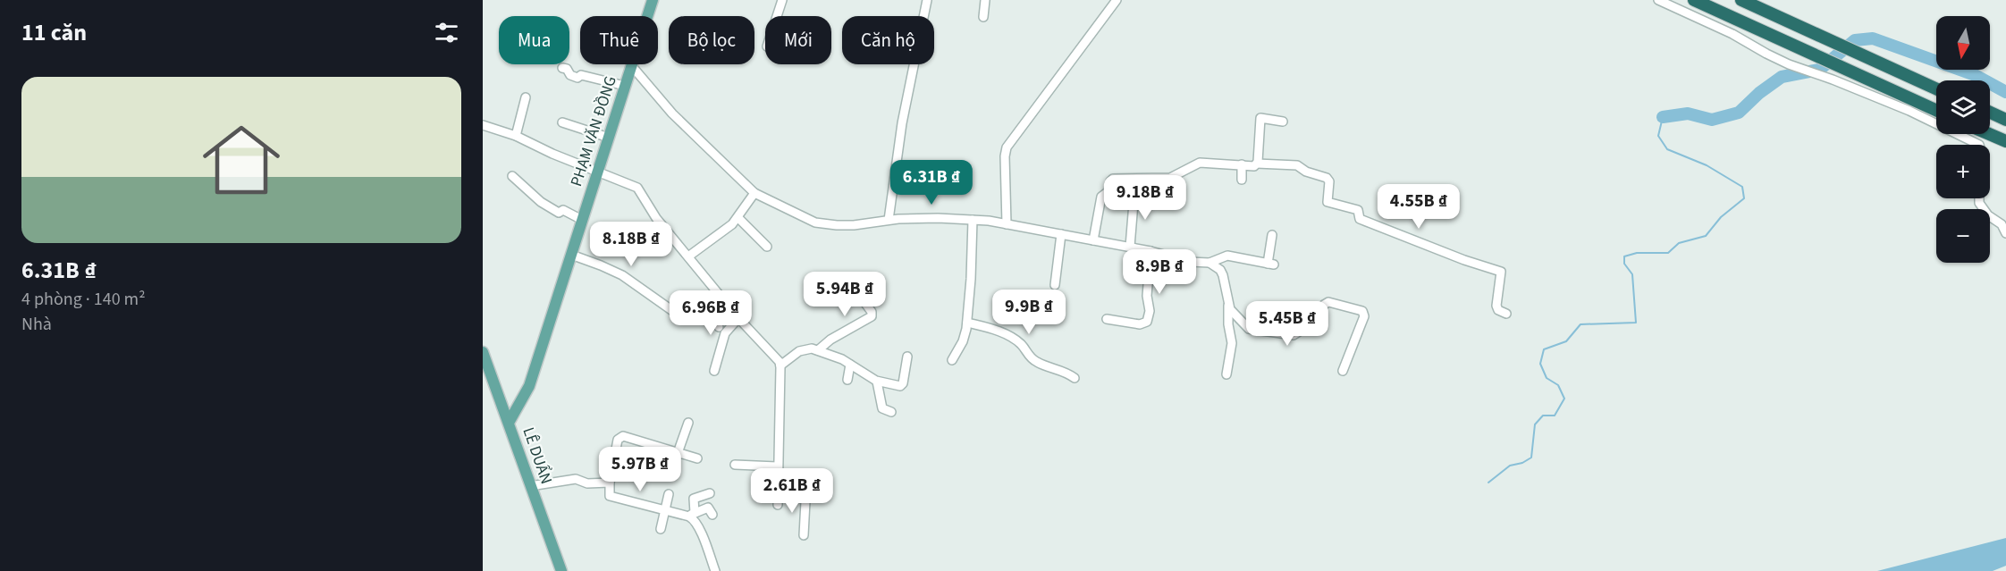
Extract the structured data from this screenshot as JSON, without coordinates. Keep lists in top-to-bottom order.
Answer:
{
  "streets": {
    "main road": ["PHẠM VĂN ĐỒNG", "LÊ DUẨN"]
  },
  "crossings": [
    ["PHẠM VĂN ĐỒNG", "LÊ DUẨN"]
  ],
  "north": "bottom",
  "page": {
    "heading": "11 căn",
    "map_buttons": ["+", "−"],
    "chip": [
      "Mua",
      "Thuê",
      "Bộ lọc",
      "Mới",
      "Căn hộ"
    ],
    "list": [
      {
        "name": "6.31B ₫",
        "note": "4 phòng · 140 m² · Nhà"
      }
    ],
    "price": [
      "6.31B ₫",
      "9.18B ₫",
      "4.55B ₫",
      "8.18B ₫",
      "8.9B ₫",
      "5.94B ₫",
      "9.9B ₫",
      "6.96B ₫",
      "5.45B ₫",
      "5.97B ₫",
      "2.61B ₫"
    ]
  }
}
